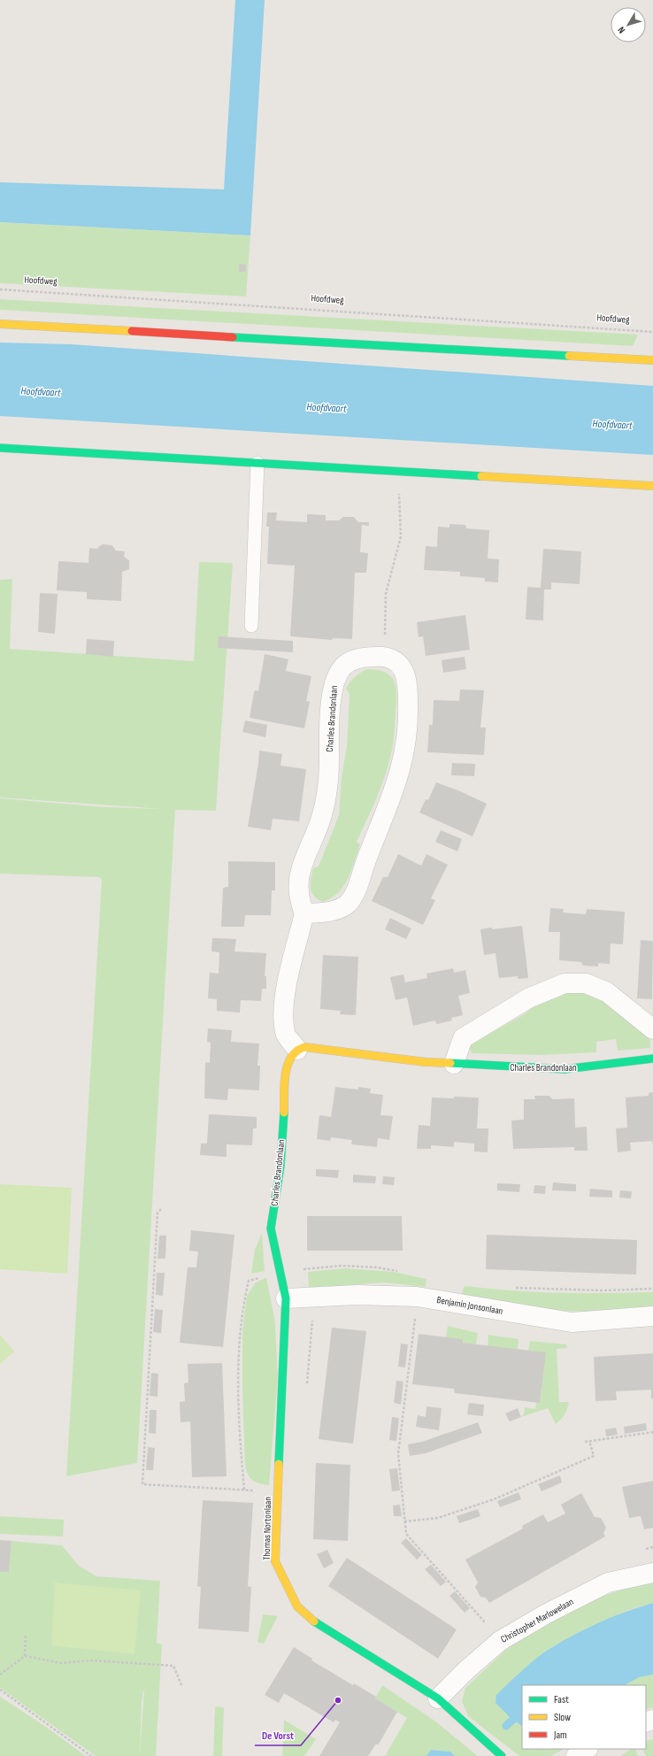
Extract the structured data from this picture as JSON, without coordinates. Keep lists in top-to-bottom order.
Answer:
{
  "streets": {
    "street": [
      "Charles Brandonlaan",
      "Benjamin Jonsonlaan",
      "Thomas Nortonlaan",
      "Christopher Marlowelaan"
    ],
    "path": ["Hoofdweg"]
  },
  "crossings": [
    ["Charles Brandonlaan", "Benjamin Jonsonlaan"],
    ["Charles Brandonlaan", "Thomas Nortonlaan"],
    ["Benjamin Jonsonlaan", "Thomas Nortonlaan"],
    ["Thomas Nortonlaan", "Christopher Marlowelaan"]
  ],
  "water": ["Hoofdvaart"],
  "places": ["De Vorst"],
  "legend": ["Fast", "Slow", "Jam"],
  "north": "bottom left"
}
